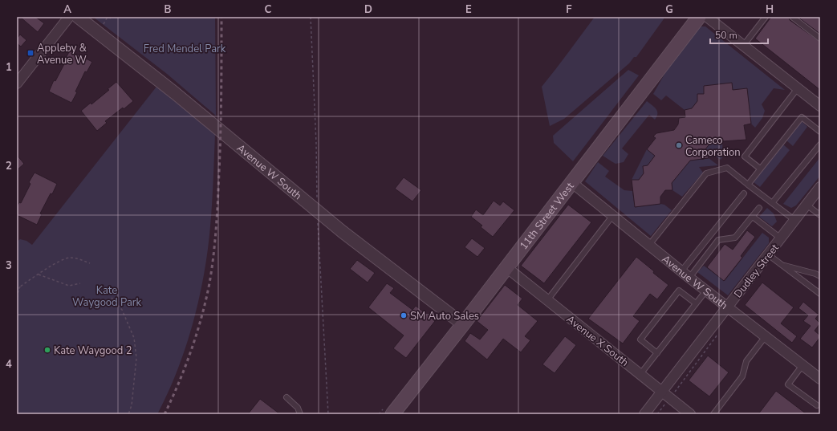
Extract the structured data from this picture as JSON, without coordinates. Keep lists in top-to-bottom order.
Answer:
{
  "streets": {
    "main road": ["11th Street West"],
    "street": ["Avenue W South", "Dudley Street", "Avenue X South"]
  },
  "crossings": [
    ["Avenue W South", "11th Street West"],
    ["Avenue W South", "Dudley Street"],
    ["11th Street West", "Avenue X South"],
    ["Dudley Street", "Avenue X South"]
  ],
  "parks": ["Fred Mendel Park", "Kate Waygood Park"],
  "places": {
    "transit": ["Appleby & Avenue W"],
    "other": ["Cameco Corporation", "SM Auto Sales", "Kate Waygood 2"]
  },
  "scale_bar": "50 m",
  "grid": {
    "columns": [
      "A",
      "B",
      "C",
      "D",
      "E",
      "F",
      "G",
      "H"
    ],
    "rows": [
      "1",
      "2",
      "3",
      "4"
    ]
  }
}
